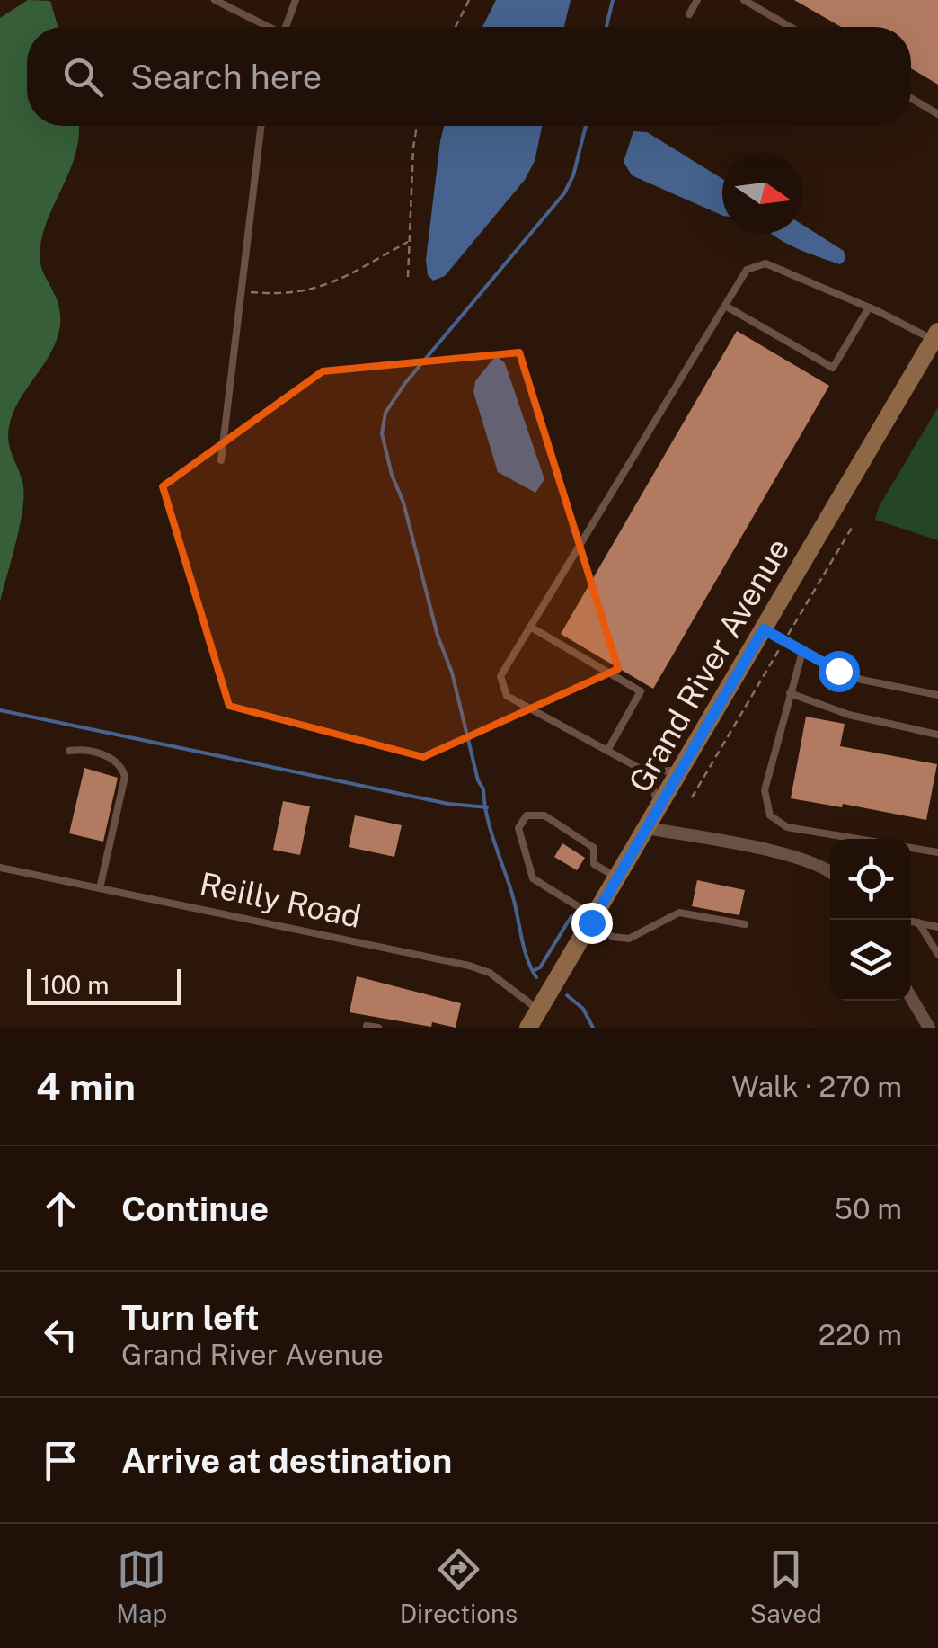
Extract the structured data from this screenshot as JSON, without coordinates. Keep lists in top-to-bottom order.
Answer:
{
  "streets": {
    "main road": ["Grand River Avenue"],
    "lane": ["Reilly Road"]
  },
  "crossings": [
    ["Grand River Avenue", "Reilly Road"]
  ],
  "scale_bar": "100 m",
  "north": "right",
  "page": {
    "search": "Search here",
    "scale": "100 m",
    "heading": ["4 min", "Walk · 270 m"],
    "list": [
      ["Continue", "50 m"],
      ["Turn left", "Grand River Avenue", "220 m"],
      "Arrive at destination"
    ],
    "nav": ["Map", "Directions", "Saved"]
  }
}
